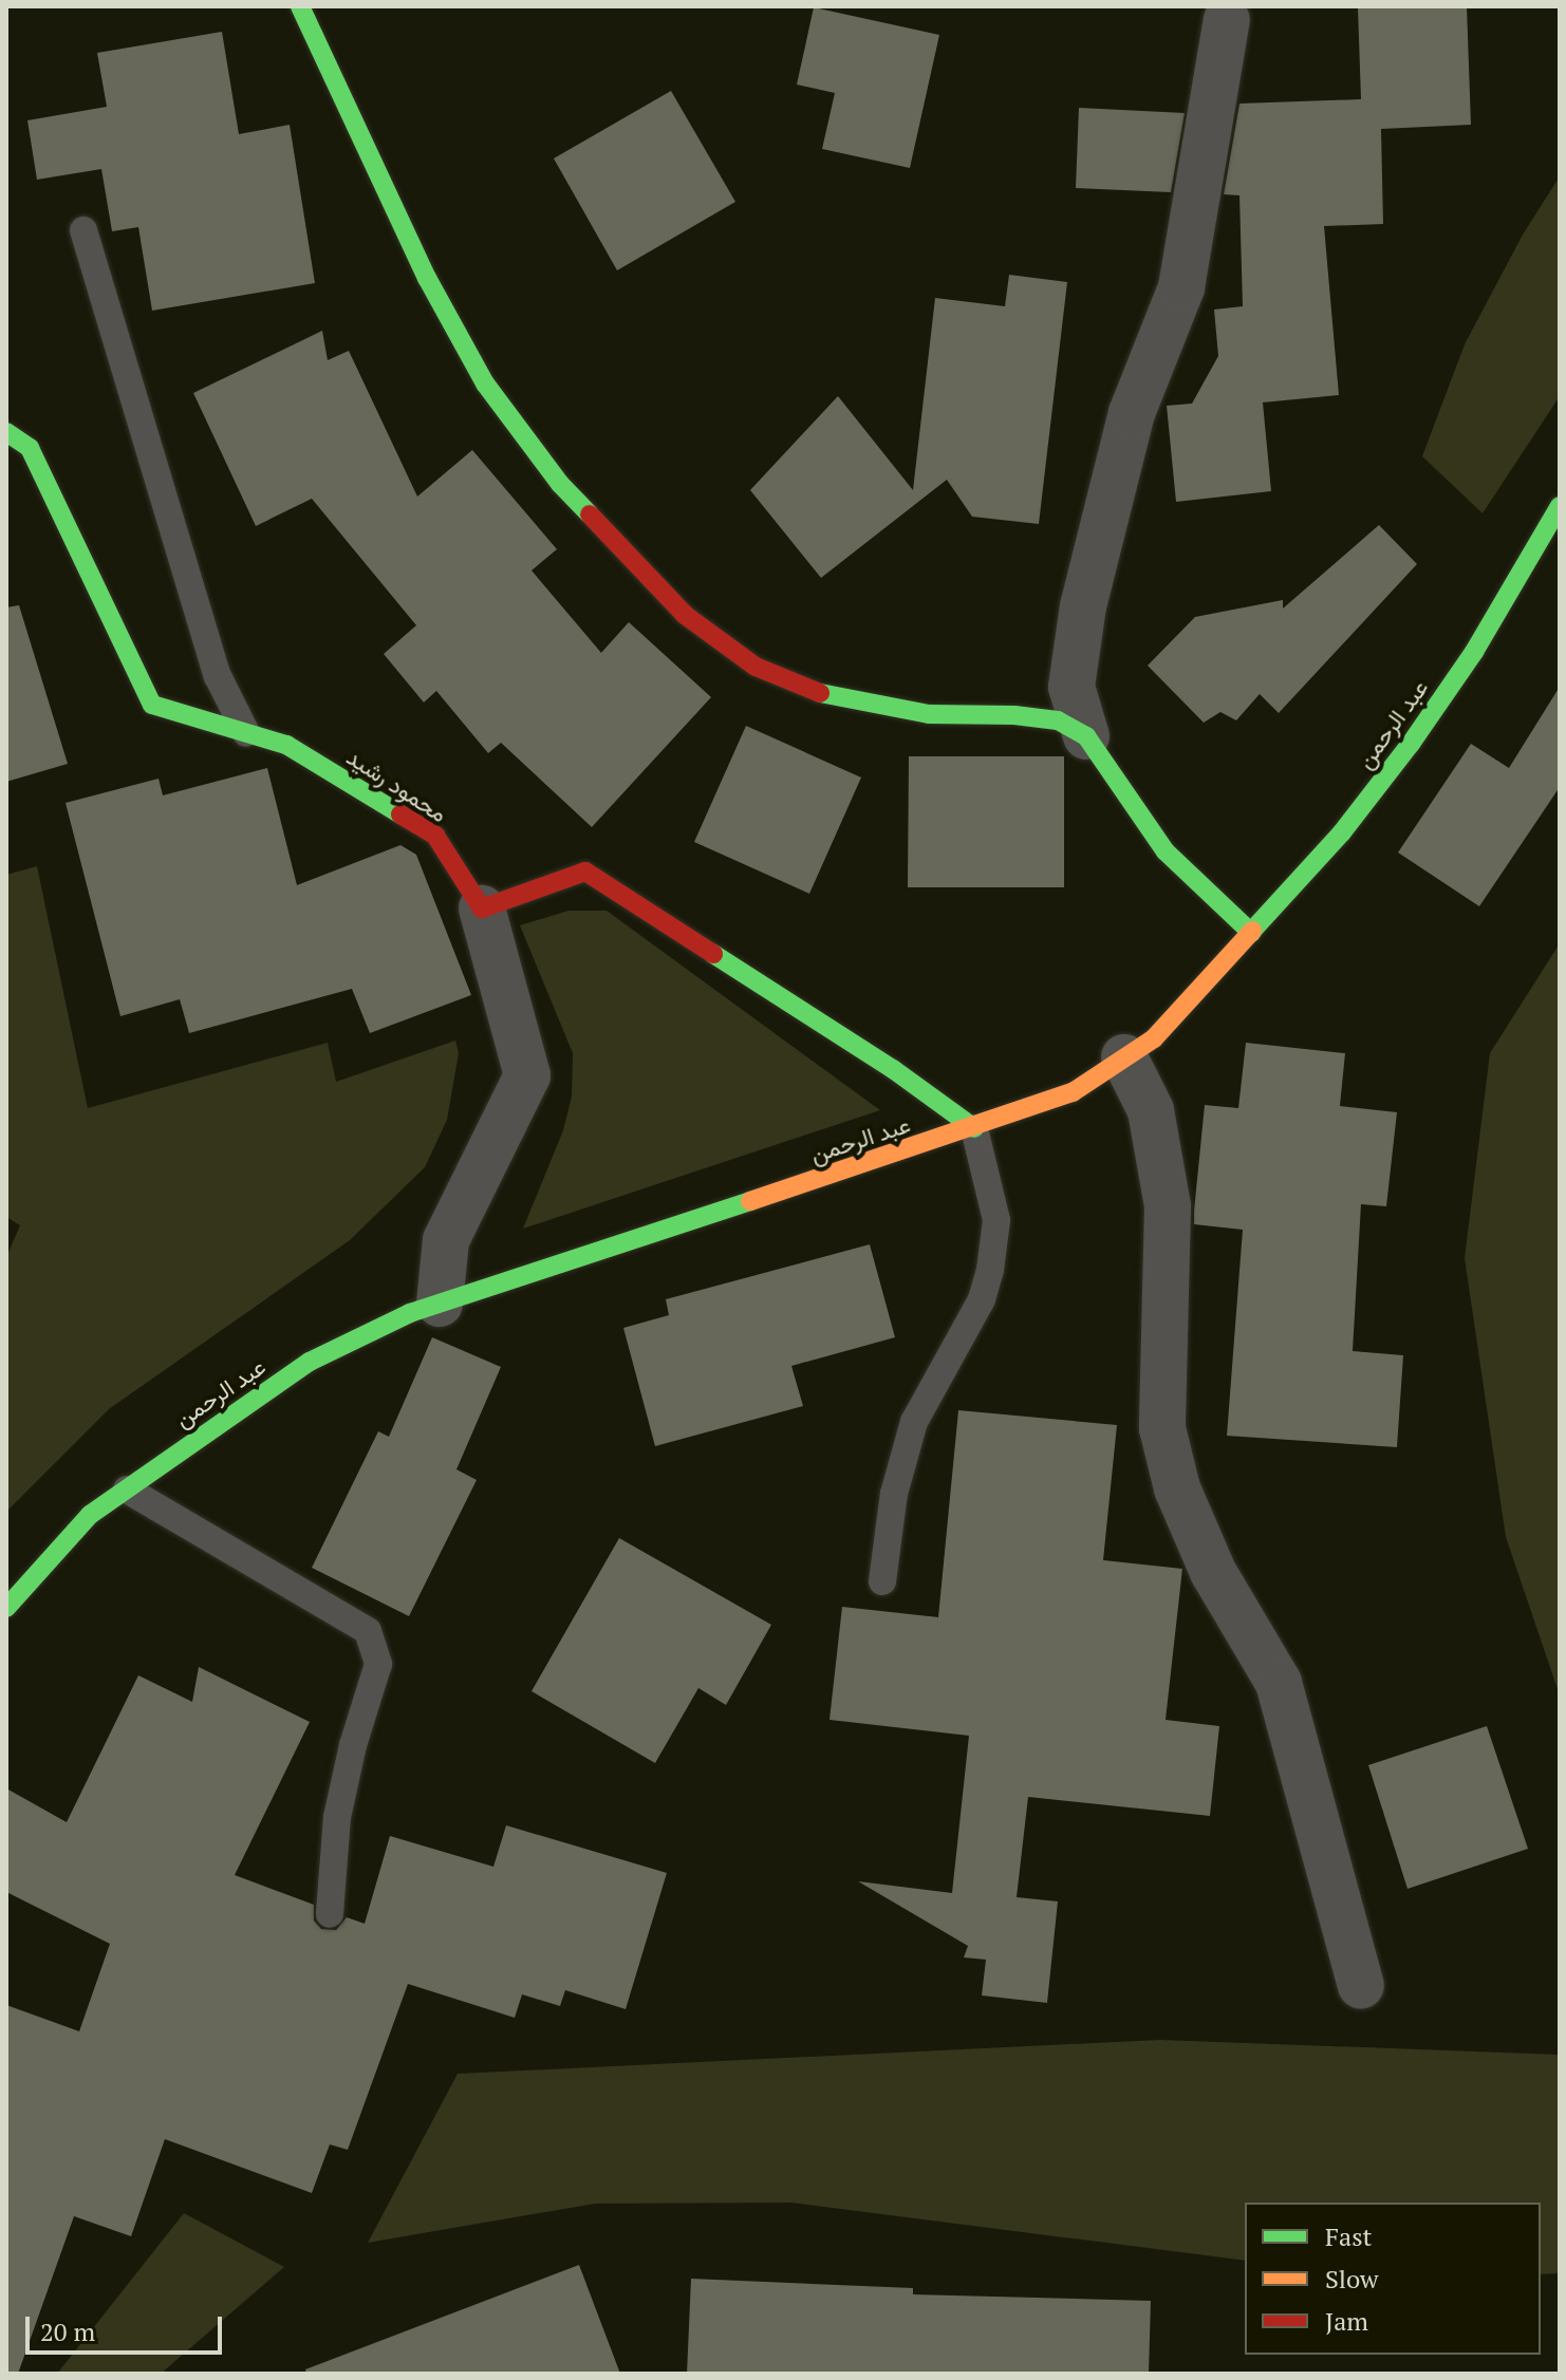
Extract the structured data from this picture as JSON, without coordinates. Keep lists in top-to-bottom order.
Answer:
{
  "streets": {
    "street": ["عبد الرحمن", "محمود رشيد"]
  },
  "legend": ["Fast", "Slow", "Jam"],
  "scale_bar": "20 m"
}
